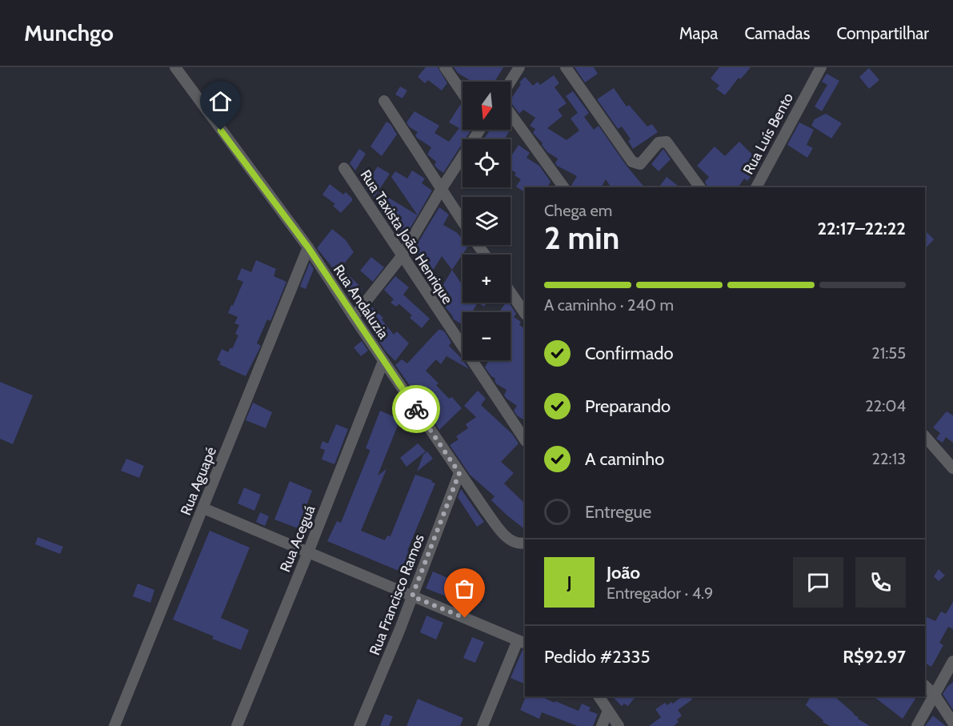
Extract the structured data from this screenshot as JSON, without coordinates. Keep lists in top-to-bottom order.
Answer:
{
  "streets": {
    "street": [
      "Rua Luís Bento",
      "Rua Taxista João Henrique",
      "Rua Andaluzia",
      "Rua Aguapé",
      "Rua Aceguá",
      "Rua Francisco Ramos"
    ]
  },
  "crossings": [
    ["Rua Andaluzia", "Rua Aguapé"],
    ["Rua Andaluzia", "Rua Aceguá"],
    ["Rua Andaluzia", "Rua Francisco Ramos"]
  ],
  "north": "bottom",
  "page": {
    "header": "Munchgo",
    "nav": ["Mapa", "Camadas", "Compartilhar"],
    "map_buttons": ["+", "−"],
    "heading": ["2 min", "Chega em", "22:17–22:22"],
    "panel": [
      "João",
      "Entregador · 4.9",
      "Pedido #2335",
      "R$92.97"
    ],
    "bar": "A caminho · 240 m",
    "list": [
      ["Confirmado", "21:55"],
      ["Preparando", "22:04"],
      ["A caminho", "22:13"],
      "Entregue"
    ],
    "round": "J"
  }
}
